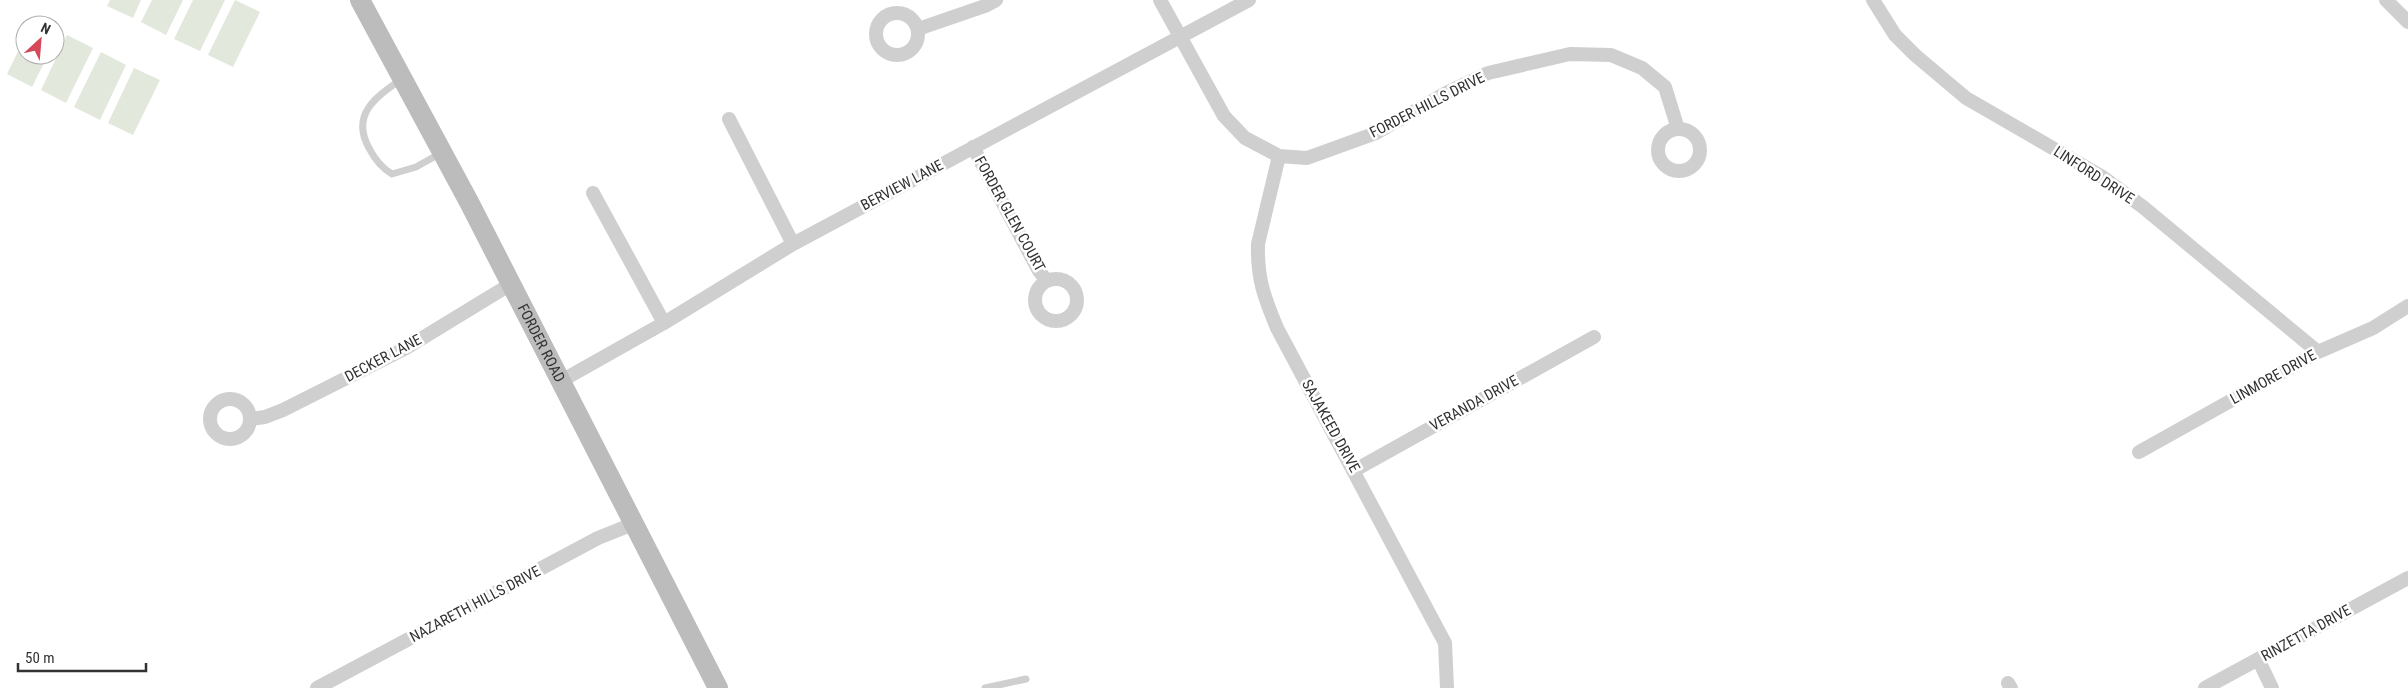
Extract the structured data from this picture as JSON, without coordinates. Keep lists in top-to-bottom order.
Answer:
{
  "streets": {
    "main road": ["FORDER ROAD"],
    "street": [
      "FORDER HILLS DRIVE",
      "LINFORD DRIVE",
      "BERVIEW LANE",
      "FORDER GLEN COURT",
      "DECKER LANE",
      "LINMORE DRIVE",
      "VERANDA DRIVE",
      "SAJAKEED DRIVE",
      "NAZARETH HILLS DRIVE",
      "RINZETTA DRIVE"
    ]
  },
  "crossings": [
    ["FORDER HILLS DRIVE", "BERVIEW LANE"],
    ["FORDER HILLS DRIVE", "SAJAKEED DRIVE"],
    ["LINFORD DRIVE", "LINMORE DRIVE"],
    ["BERVIEW LANE", "FORDER GLEN COURT"],
    ["BERVIEW LANE", "FORDER ROAD"],
    ["FORDER ROAD", "DECKER LANE"],
    ["FORDER ROAD", "NAZARETH HILLS DRIVE"],
    ["VERANDA DRIVE", "SAJAKEED DRIVE"]
  ],
  "scale_bar": "50 m",
  "north": "top right"
}
